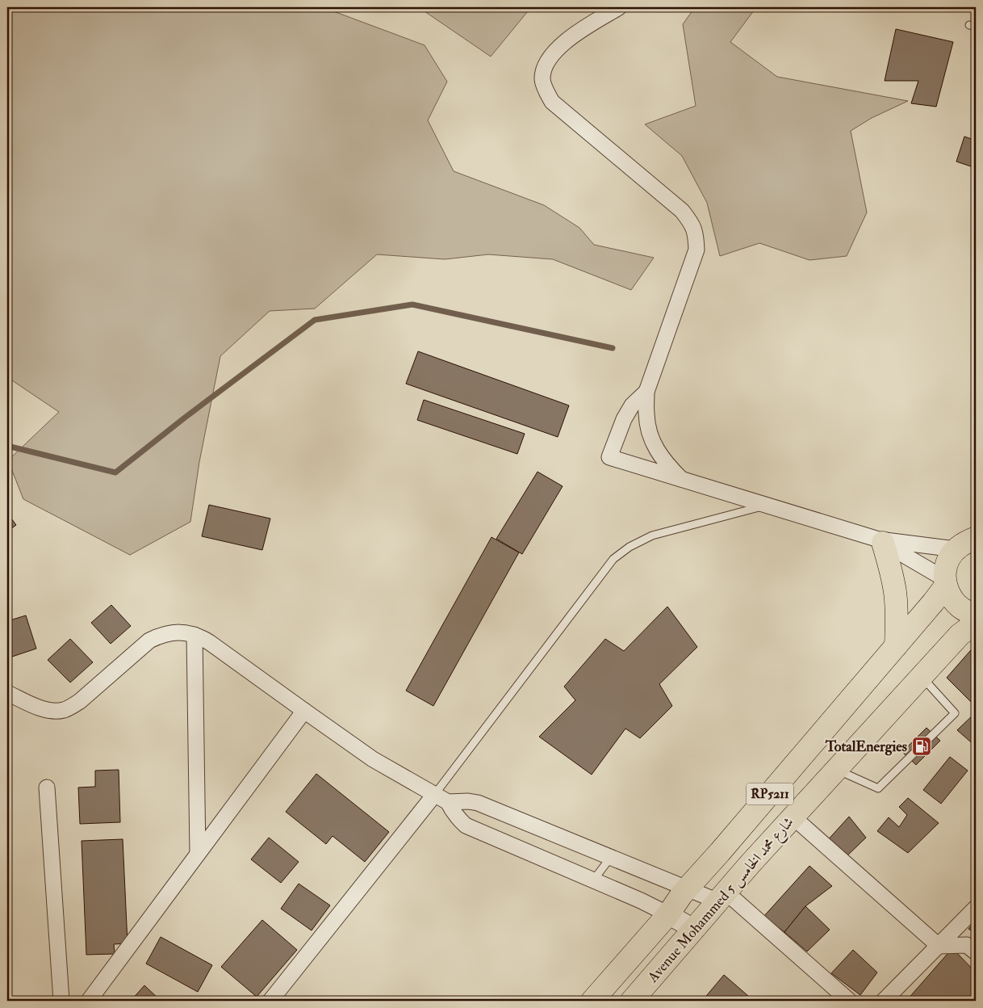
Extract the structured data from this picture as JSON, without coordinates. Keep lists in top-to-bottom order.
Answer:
{
  "streets": {
    "main road": ["RP5211", "Avenue Mohammed 5 شارع محمد الخامس"]
  },
  "places": {
    "fuel station": ["TotalEnergies"]
  }
}
